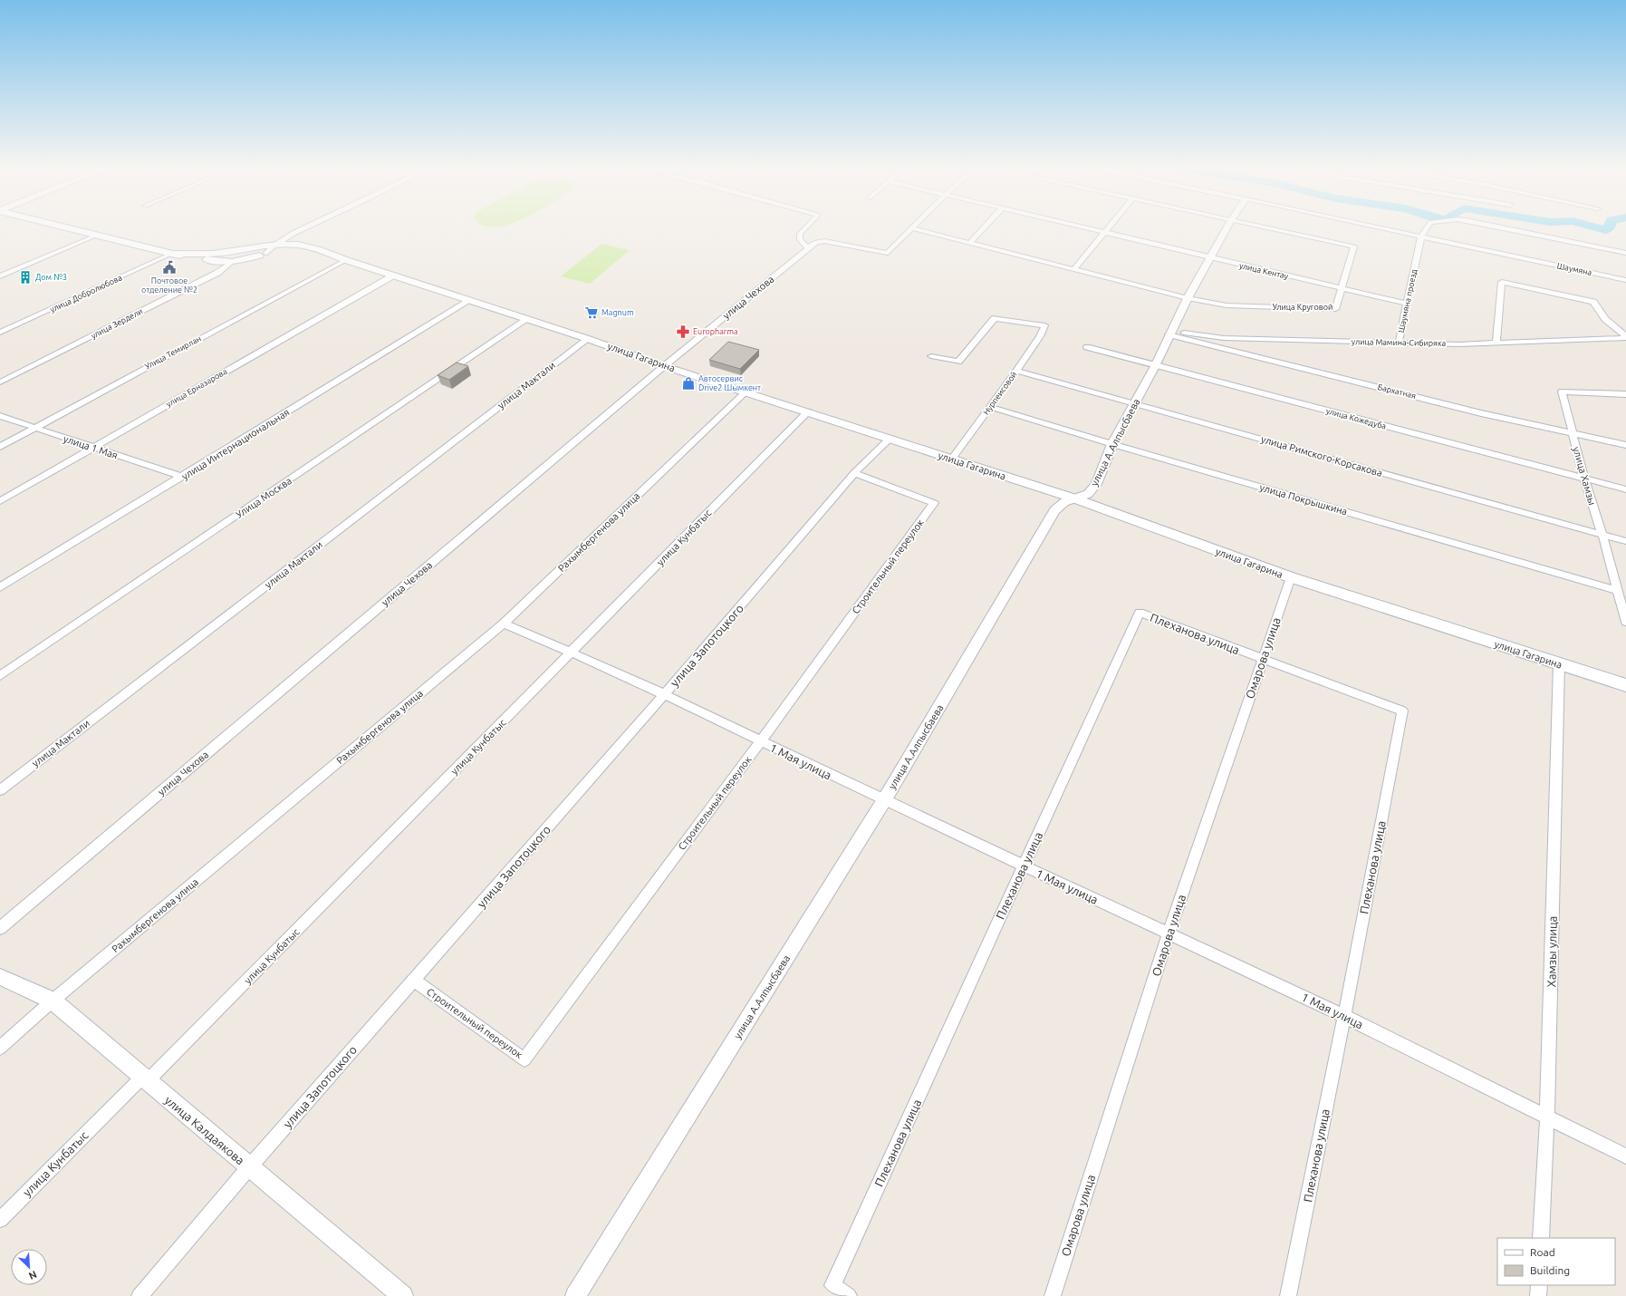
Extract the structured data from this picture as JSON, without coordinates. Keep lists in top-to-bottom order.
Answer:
{
  "streets": {
    "main road": ["улица Гагарина"],
    "street": [
      "Шаумяна",
      "улица Кентау",
      "улица Добролюбова",
      "улица Чехова",
      "Шаумяна проезд",
      "Улица Круговой",
      "улица Зердели",
      "улица Мамина-Сибиряка",
      "Улица Темирлан",
      "улица Мактали",
      "улица Ерназарова",
      "Бархатная",
      "Нурпеисовой",
      "улица Кожедуба",
      "улица А.Алпысбаева",
      "улица Интернациональная",
      "улица 1 Мая",
      "улица Римского-Корсакова",
      "улица Хамзы",
      "Улица Москва",
      "улица Покрышкина",
      "Рахымбергенова улица",
      "улица Кунбатыс",
      "Строительный переулок",
      "Плеханова улица",
      "улица Запотоцкого",
      "Омарова улица",
      "1 Мая улица",
      "Хамзы улица",
      "улица Калдаякова"
    ]
  },
  "crossings": [
    ["Шаумяна", "Шаумяна проезд"],
    ["улица Кентау", "Шаумяна проезд"],
    ["улица Кентау", "Улица Круговой"],
    ["улица Кентау", "улица А.Алпысбаева"],
    ["улица Добролюбова", "улица Гагарина"],
    ["улица Чехова", "улица Гагарина"],
    ["Шаумяна проезд", "улица Мамина-Сибиряка"],
    ["Улица Круговой", "улица А.Алпысбаева"],
    ["улица Зердели", "улица Гагарина"],
    ["улица Мамина-Сибиряка", "Бархатная"],
    ["улица Мамина-Сибиряка", "улица А.Алпысбаева"],
    ["Улица Темирлан", "улица Гагарина"],
    ["Улица Темирлан", "улица 1 Мая"],
    ["улица Гагарина", "улица Мактали"],
    ["улица Гагарина", "улица Ерназарова"],
    ["улица Гагарина", "Нурпеисовой"],
    ["улица Гагарина", "улица А.Алпысбаева"],
    ["улица Гагарина", "улица Интернациональная"],
    ["улица Гагарина", "Улица Москва"],
    ["улица Гагарина", "Рахымбергенова улица"],
    ["улица Гагарина", "улица Кунбатыс"],
    ["улица Гагарина", "улица Запотоцкого"],
    ["улица Гагарина", "Омарова улица"],
    ["улица Гагарина", "Хамзы улица"],
    ["улица Ерназарова", "улица 1 Мая"],
    ["Бархатная", "улица А.Алпысбаева"],
    ["Бархатная", "улица Хамзы"],
    ["Нурпеисовой", "улица Римского-Корсакова"],
    ["Нурпеисовой", "улица Покрышкина"],
    ["улица Кожедуба", "улица А.Алпысбаева"],
    ["улица Кожедуба", "улица Хамзы"],
    ["улица А.Алпысбаева", "улица Римского-Корсакова"],
    ["улица А.Алпысбаева", "улица Покрышкина"],
    ["улица А.Алпысбаева", "1 Мая улица"],
    ["улица Интернациональная", "улица 1 Мая"],
    ["улица Римского-Корсакова", "улица Хамзы"],
    ["улица Хамзы", "улица Покрышкина"],
    ["Рахымбергенова улица", "1 Мая улица"],
    ["Рахымбергенова улица", "улица Калдаякова"],
    ["улица Кунбатыс", "1 Мая улица"],
    ["улица Кунбатыс", "улица Калдаякова"],
    ["Строительный переулок", "улица Запотоцкого"],
    ["Строительный переулок", "1 Мая улица"],
    ["Плеханова улица", "Омарова улица"],
    ["Плеханова улица", "1 Мая улица"],
    ["улица Запотоцкого", "1 Мая улица"],
    ["улица Запотоцкого", "улица Калдаякова"],
    ["Омарова улица", "1 Мая улица"],
    ["1 Мая улица", "Хамзы улица"]
  ],
  "places": {
    "public building": ["Почтовое отделение №2"],
    "building": ["Дом №3"],
    "supermarket": ["Magnum"],
    "pharmacy": ["Europharma"],
    "shop": ["Автосервис Drive2 Шымкент"]
  },
  "legend": ["Road", "Building"],
  "north": "bottom right"
}
